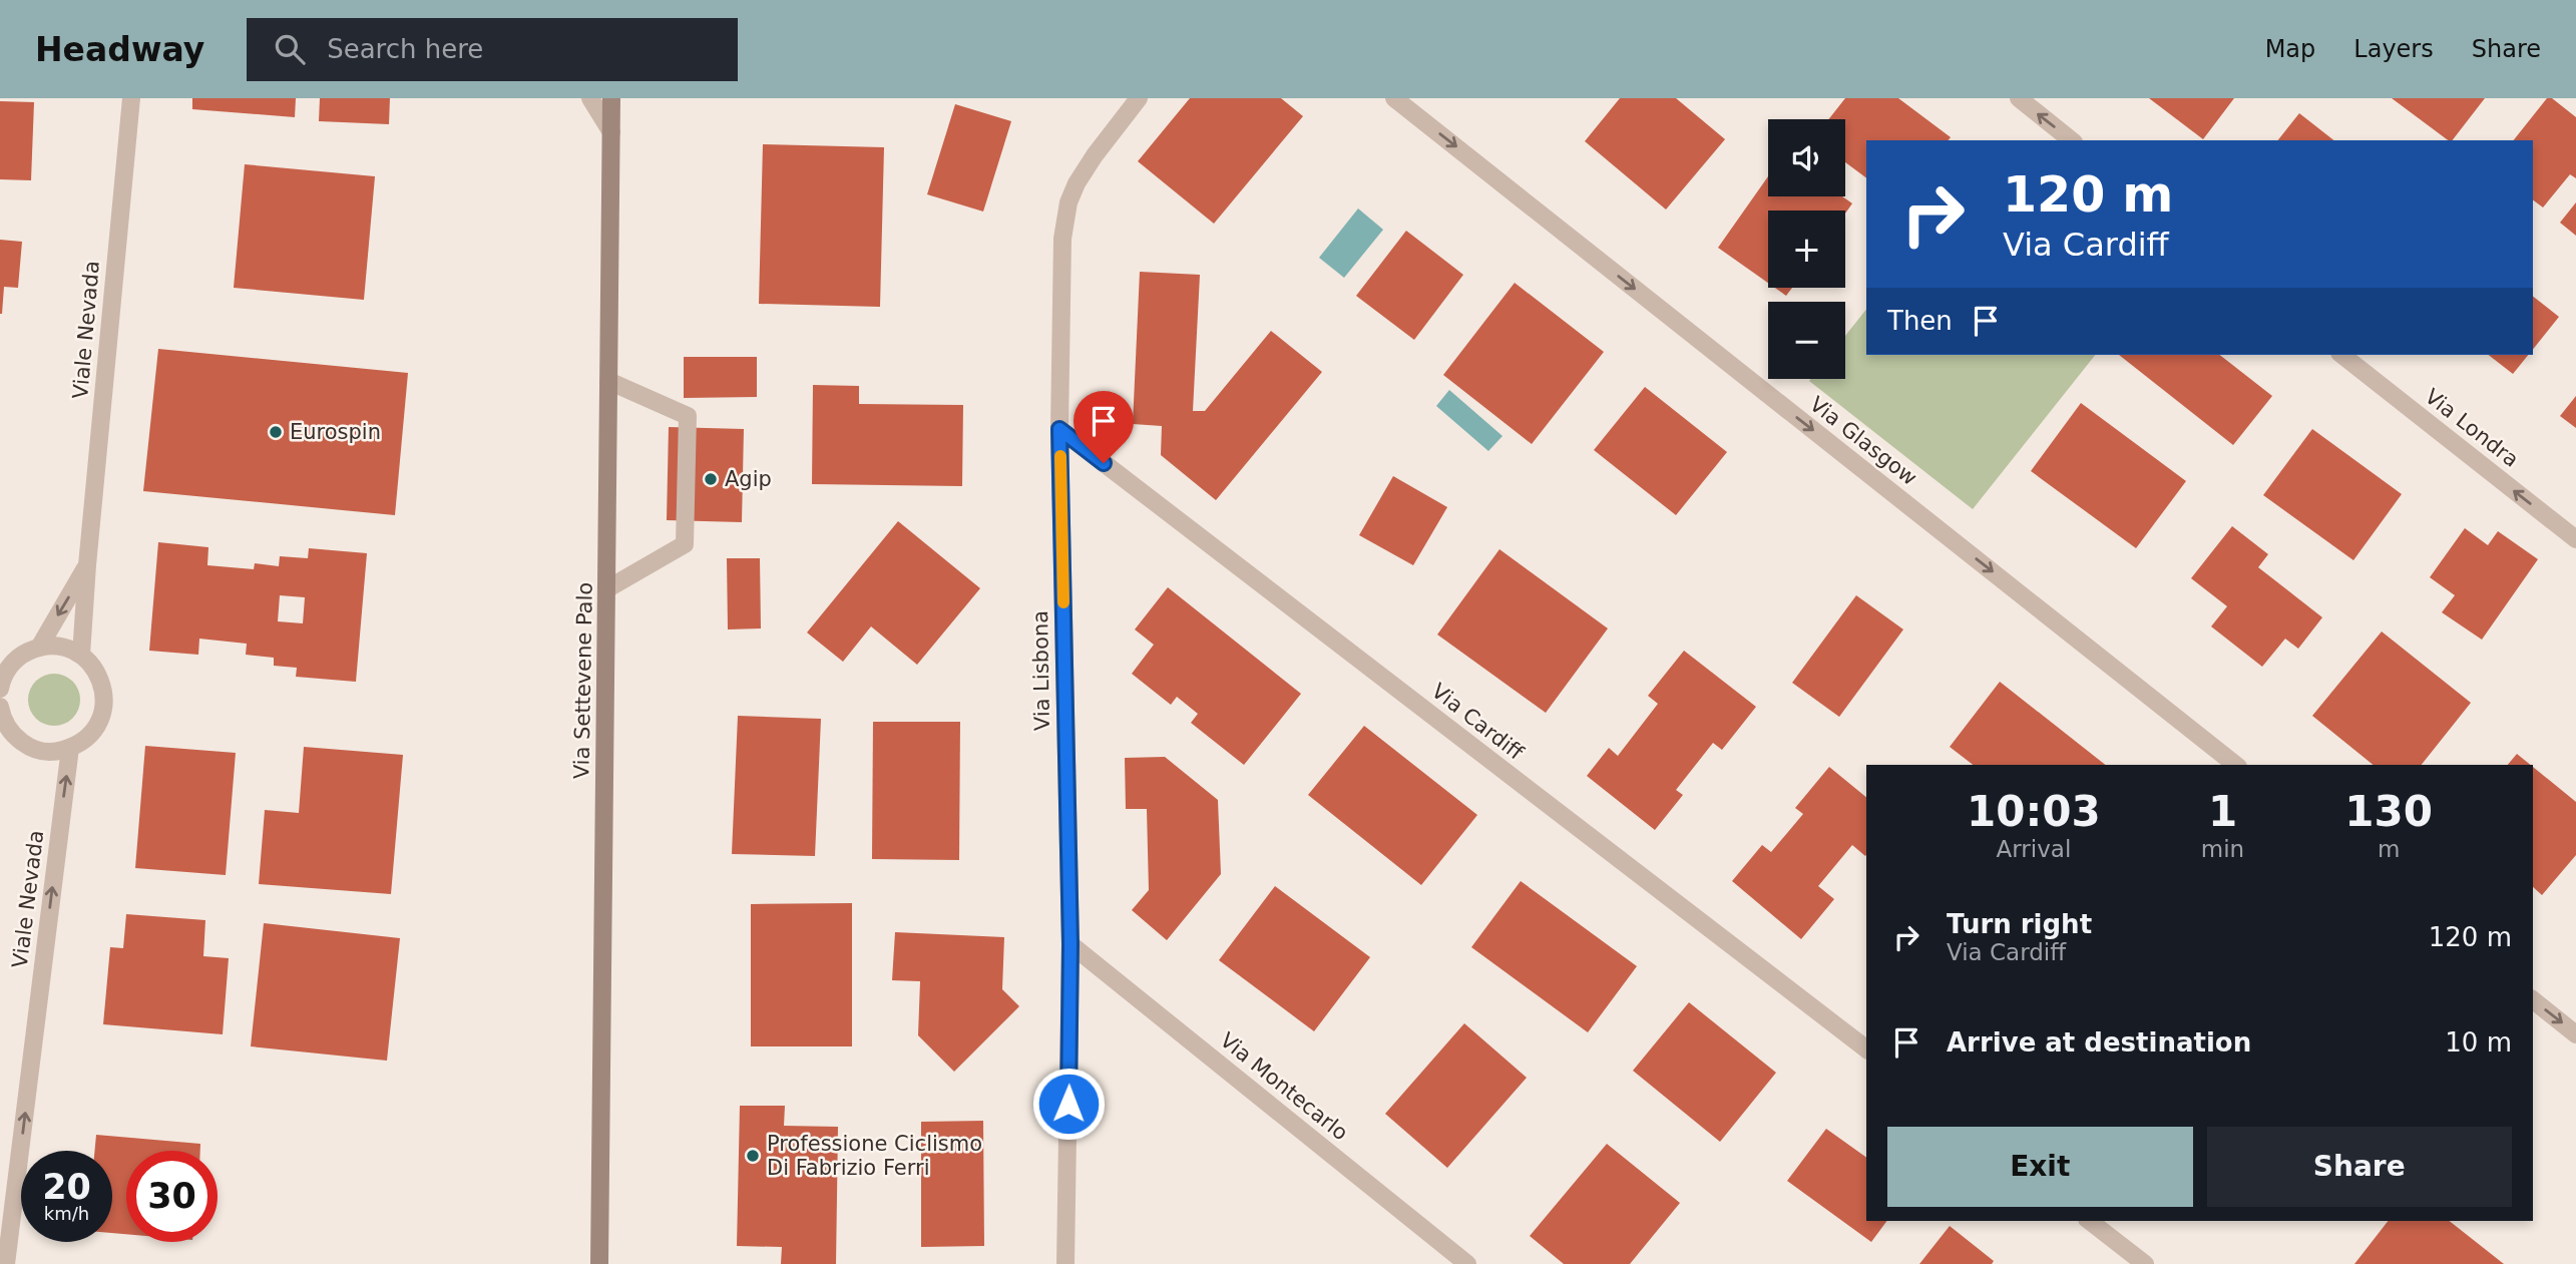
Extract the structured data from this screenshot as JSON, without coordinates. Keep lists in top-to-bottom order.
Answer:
{
  "streets": {
    "street": [
      "Viale Nevada",
      "Via Londra",
      "Via Glasgow",
      "Via Lisbona",
      "Via Settevene Palo",
      "Via Cardiff",
      "Via Montecarlo"
    ]
  },
  "crossings": [
    ["Via Lisbona", "Via Cardiff"],
    ["Via Lisbona", "Via Montecarlo"]
  ],
  "one_way": ["Via Londra", "Via Glasgow"],
  "places": ["Eurospin", "Agip", "Professione Ciclismo Di Fabrizio Ferri"],
  "page": {
    "header": "Headway",
    "search": "Search here",
    "nav": ["Map", "Layers", "Share"],
    "map_buttons": ["+", "−"],
    "turn": ["120 m", "Via Cardiff"],
    "then": "Then",
    "eta": [
      "10:03",
      "Arrival",
      "1",
      "min",
      "130",
      "m"
    ],
    "list": [
      {
        "name": "Turn right",
        "note": "Via Cardiff",
        "value": "120 m"
      },
      {
        "name": "Arrive at destination",
        "value": "10 m"
      }
    ],
    "buttons": ["Exit", "Share"],
    "speed": "20 km/h",
    "limit": "30"
  }
}
